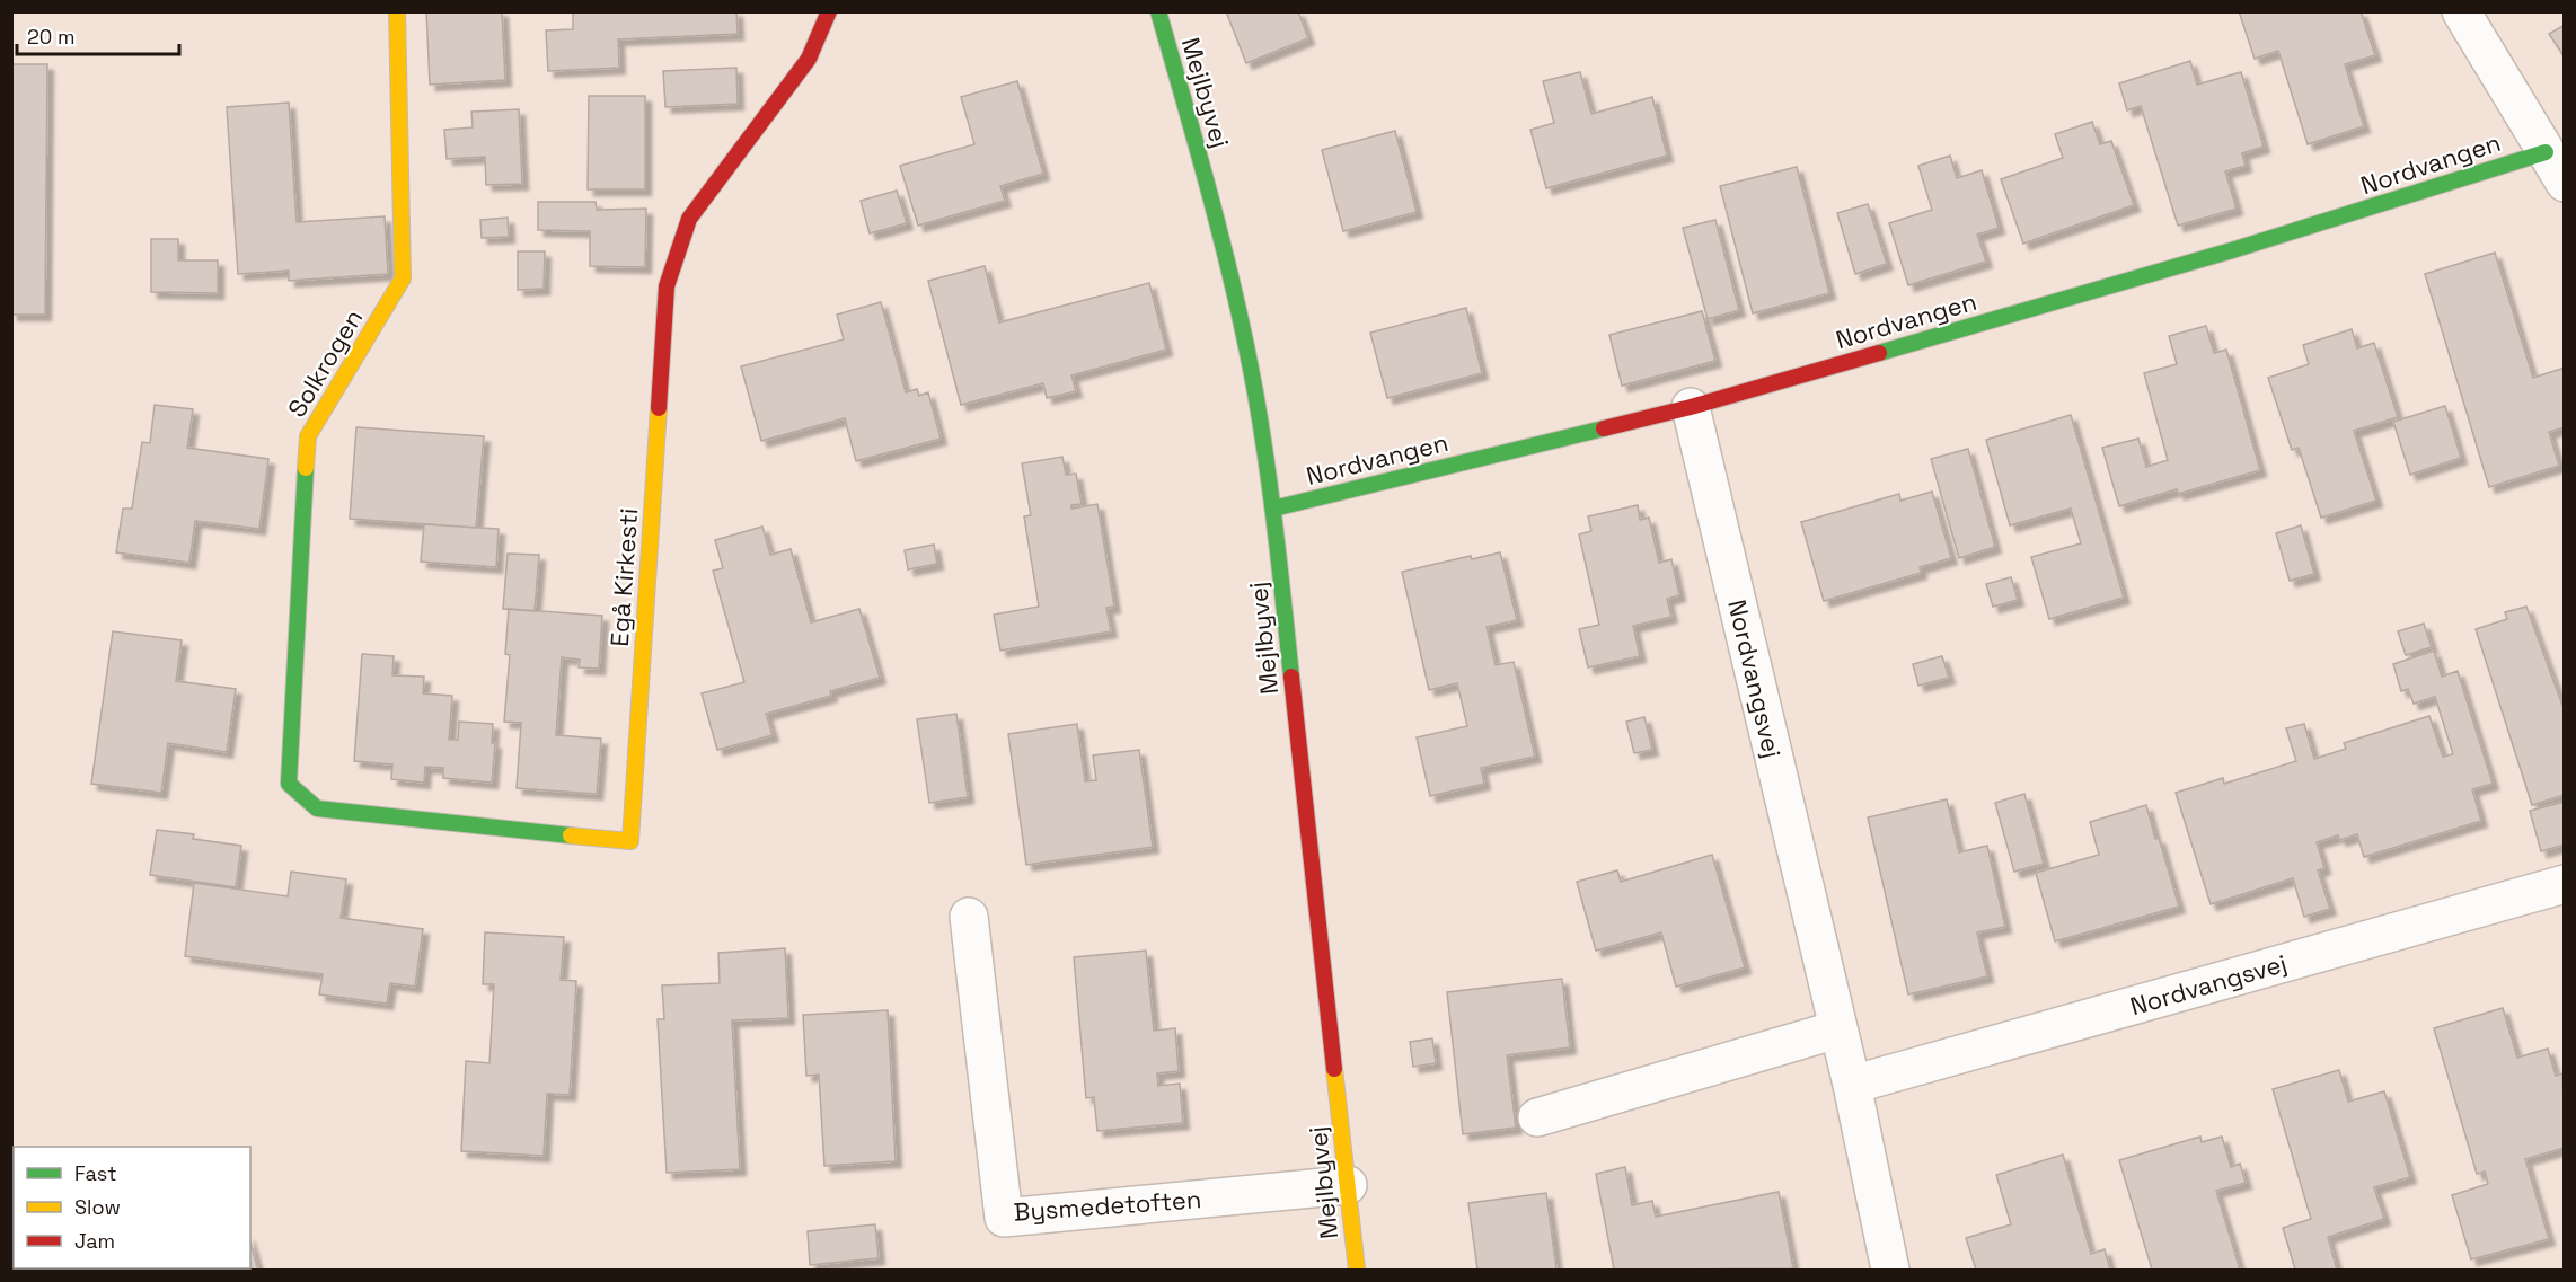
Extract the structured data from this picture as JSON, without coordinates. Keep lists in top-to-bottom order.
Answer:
{
  "streets": {
    "street": [
      "Mejlbyvej",
      "Nordvangen",
      "Solkrogen",
      "Egå Kirkesti",
      "Nordvangsvej",
      "Bysmedetoften"
    ]
  },
  "crossings": [
    ["Mejlbyvej", "Nordvangen"],
    ["Mejlbyvej", "Bysmedetoften"],
    ["Nordvangen", "Nordvangsvej"],
    ["Solkrogen", "Egå Kirkesti"]
  ],
  "legend": ["Fast", "Slow", "Jam"],
  "scale_bar": "20 m"
}
